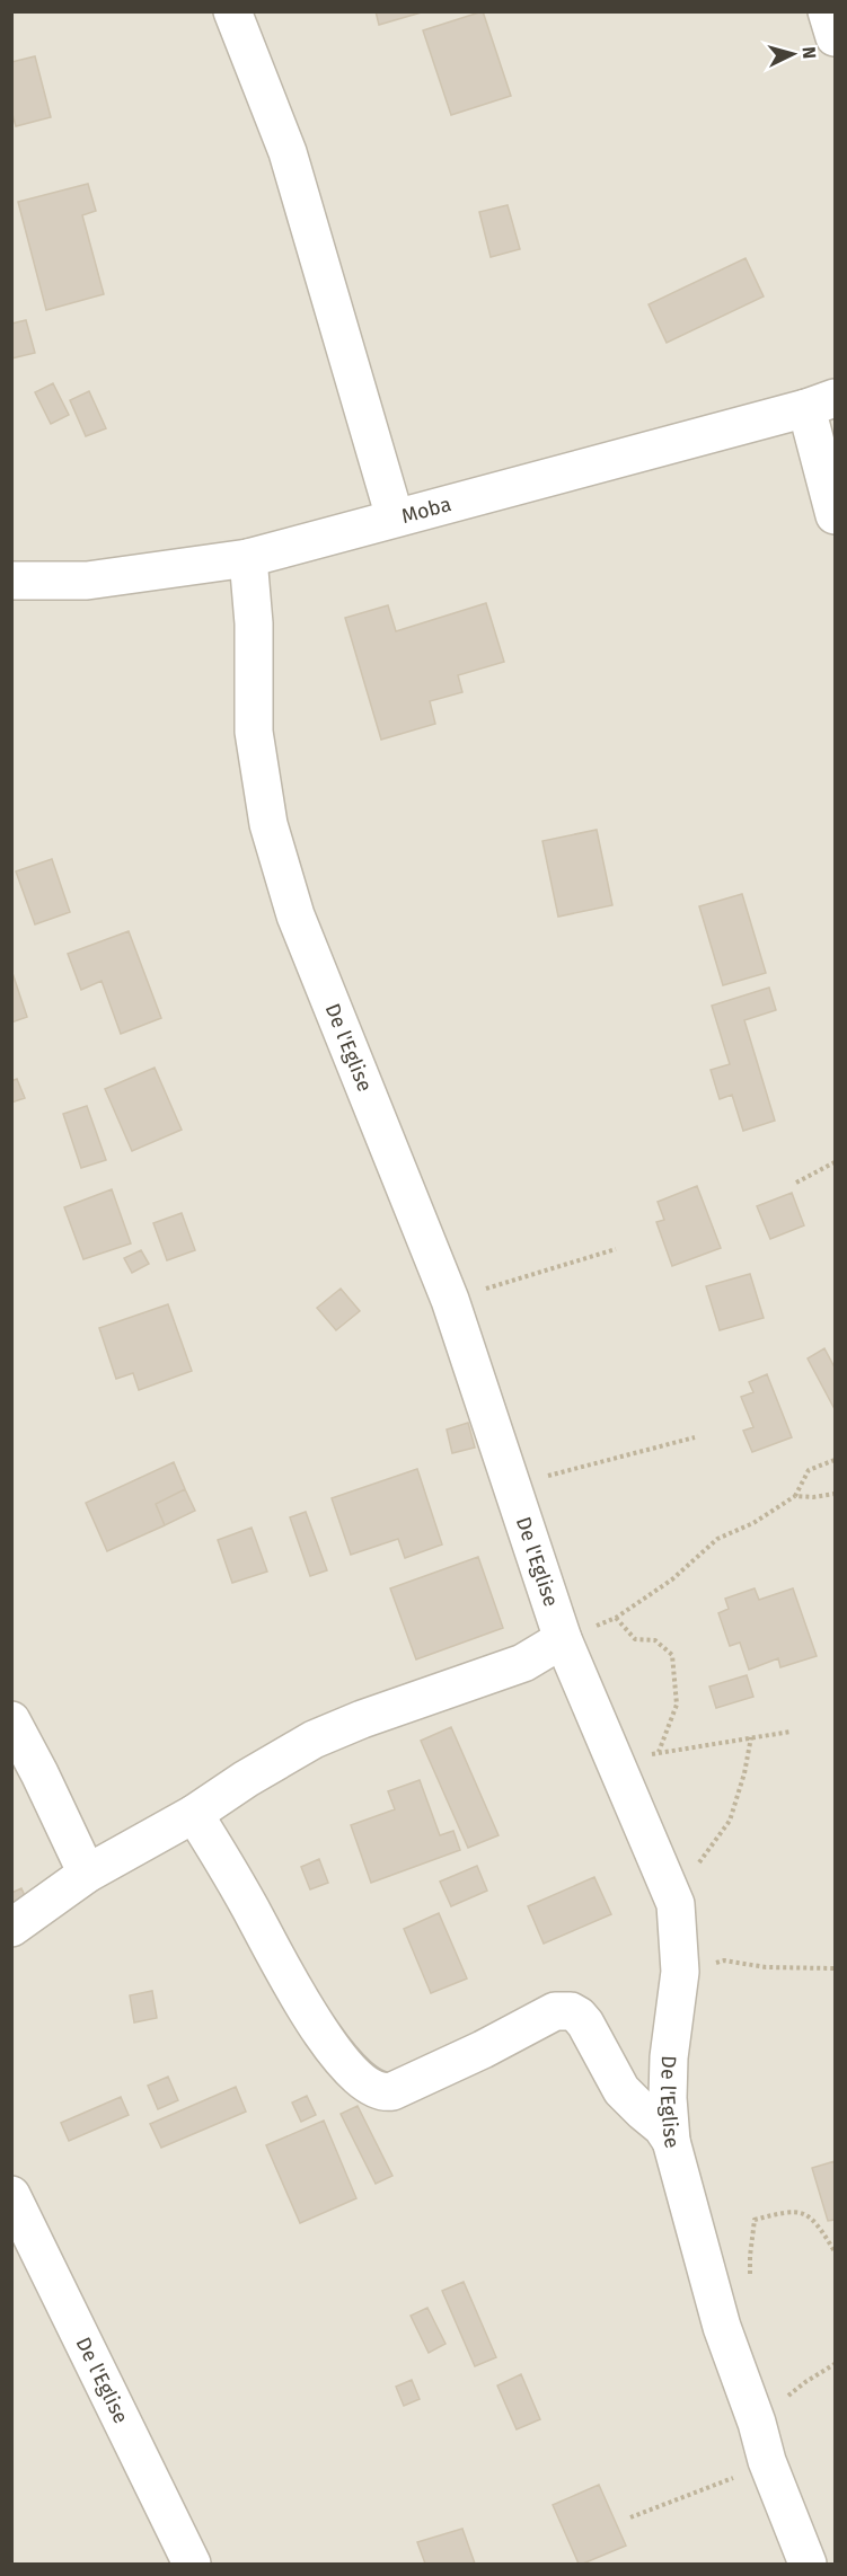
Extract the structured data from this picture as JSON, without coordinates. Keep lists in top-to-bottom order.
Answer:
{
  "streets": {
    "street": ["Moba", "De l'Eglise"]
  },
  "crossings": [
    ["Moba", "De l'Eglise"]
  ],
  "north": "right"
}
